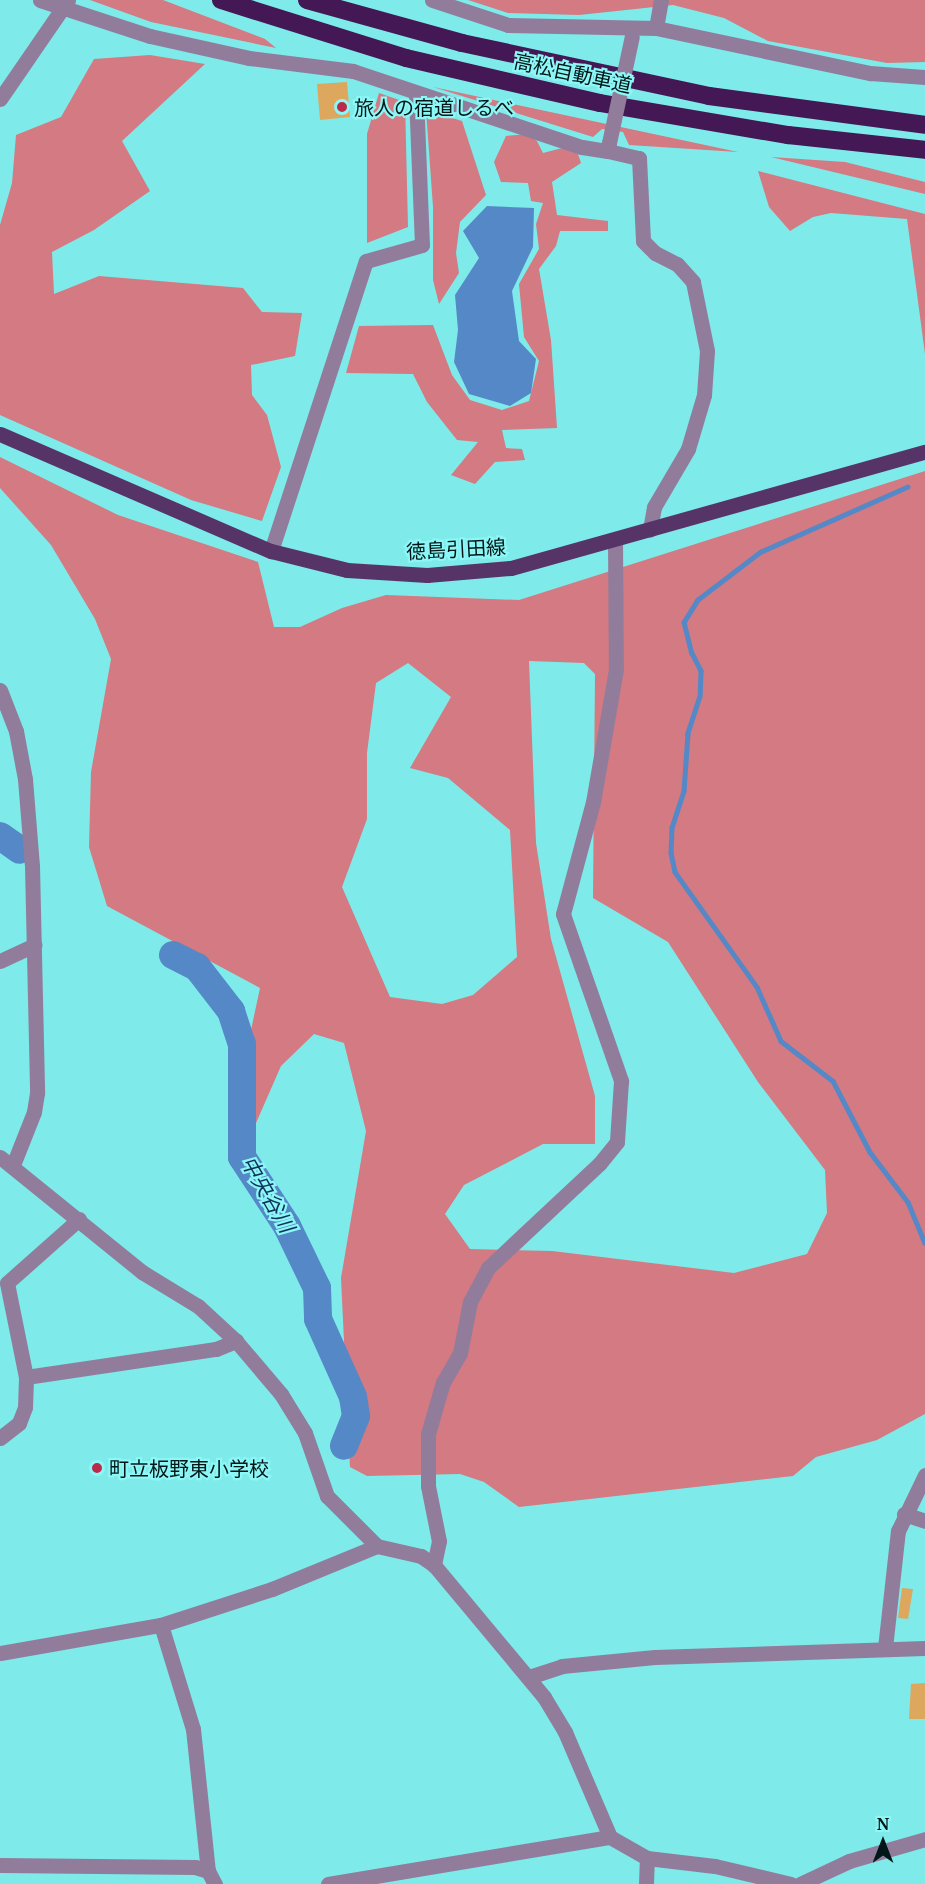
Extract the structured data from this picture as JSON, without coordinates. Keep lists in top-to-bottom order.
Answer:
{
  "streets": {
    "highway": ["高松自動車道"],
    "main road": ["徳島引田線"]
  },
  "water": ["中央谷川"],
  "places": ["旅人の宿道しるべ", "町立板野東小学校"],
  "north": "top"
}
